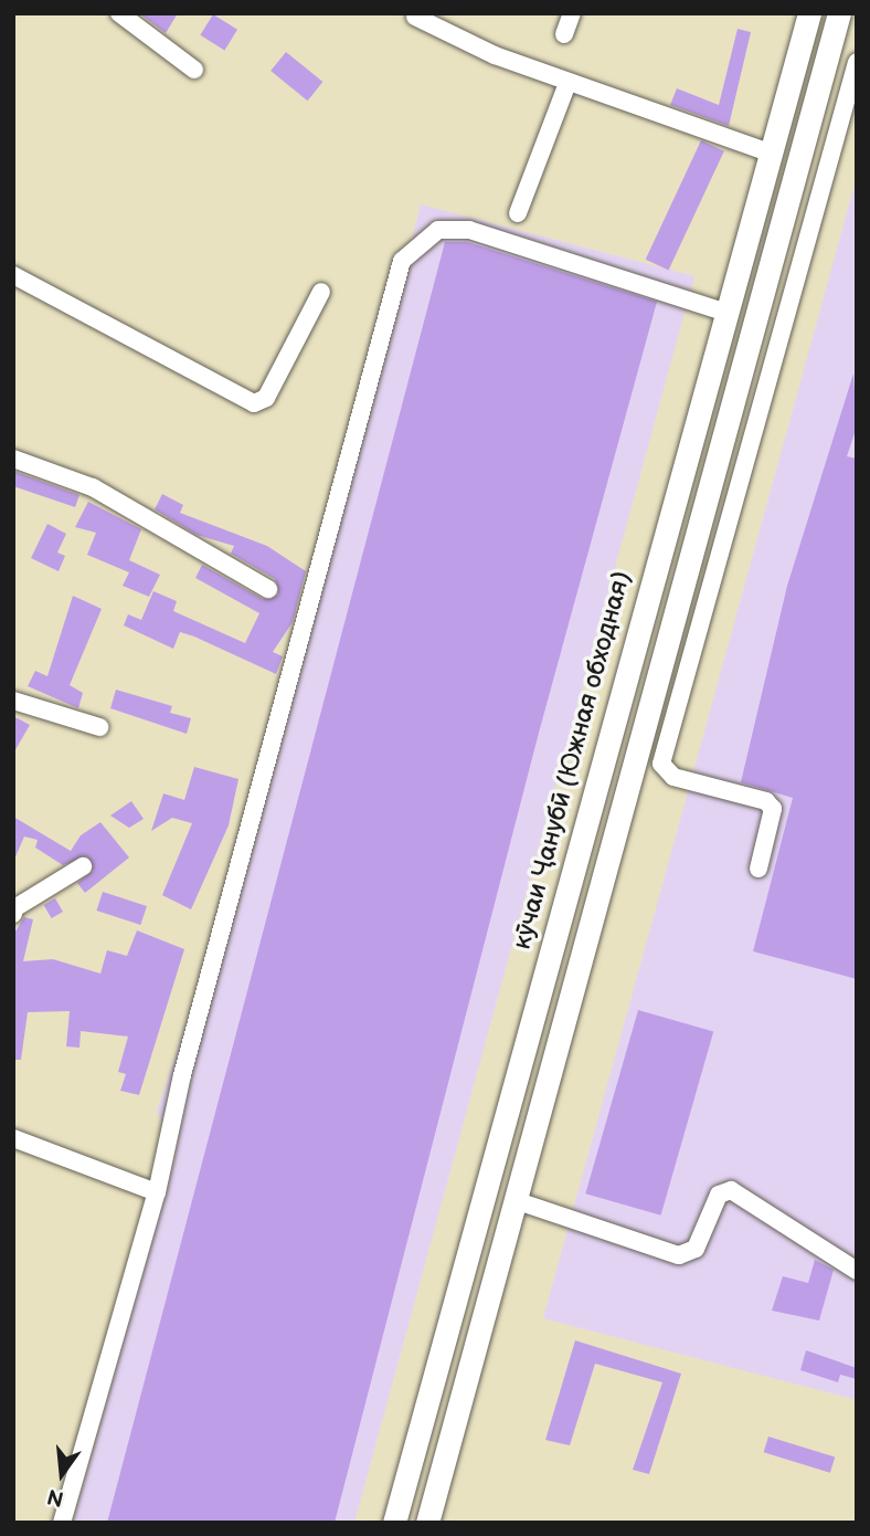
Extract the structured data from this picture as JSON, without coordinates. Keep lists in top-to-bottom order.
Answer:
{
  "streets": {
    "main road": ["кӯчаи Ҷанубӣ (Южная обходная)"]
  },
  "north": "bottom"
}
